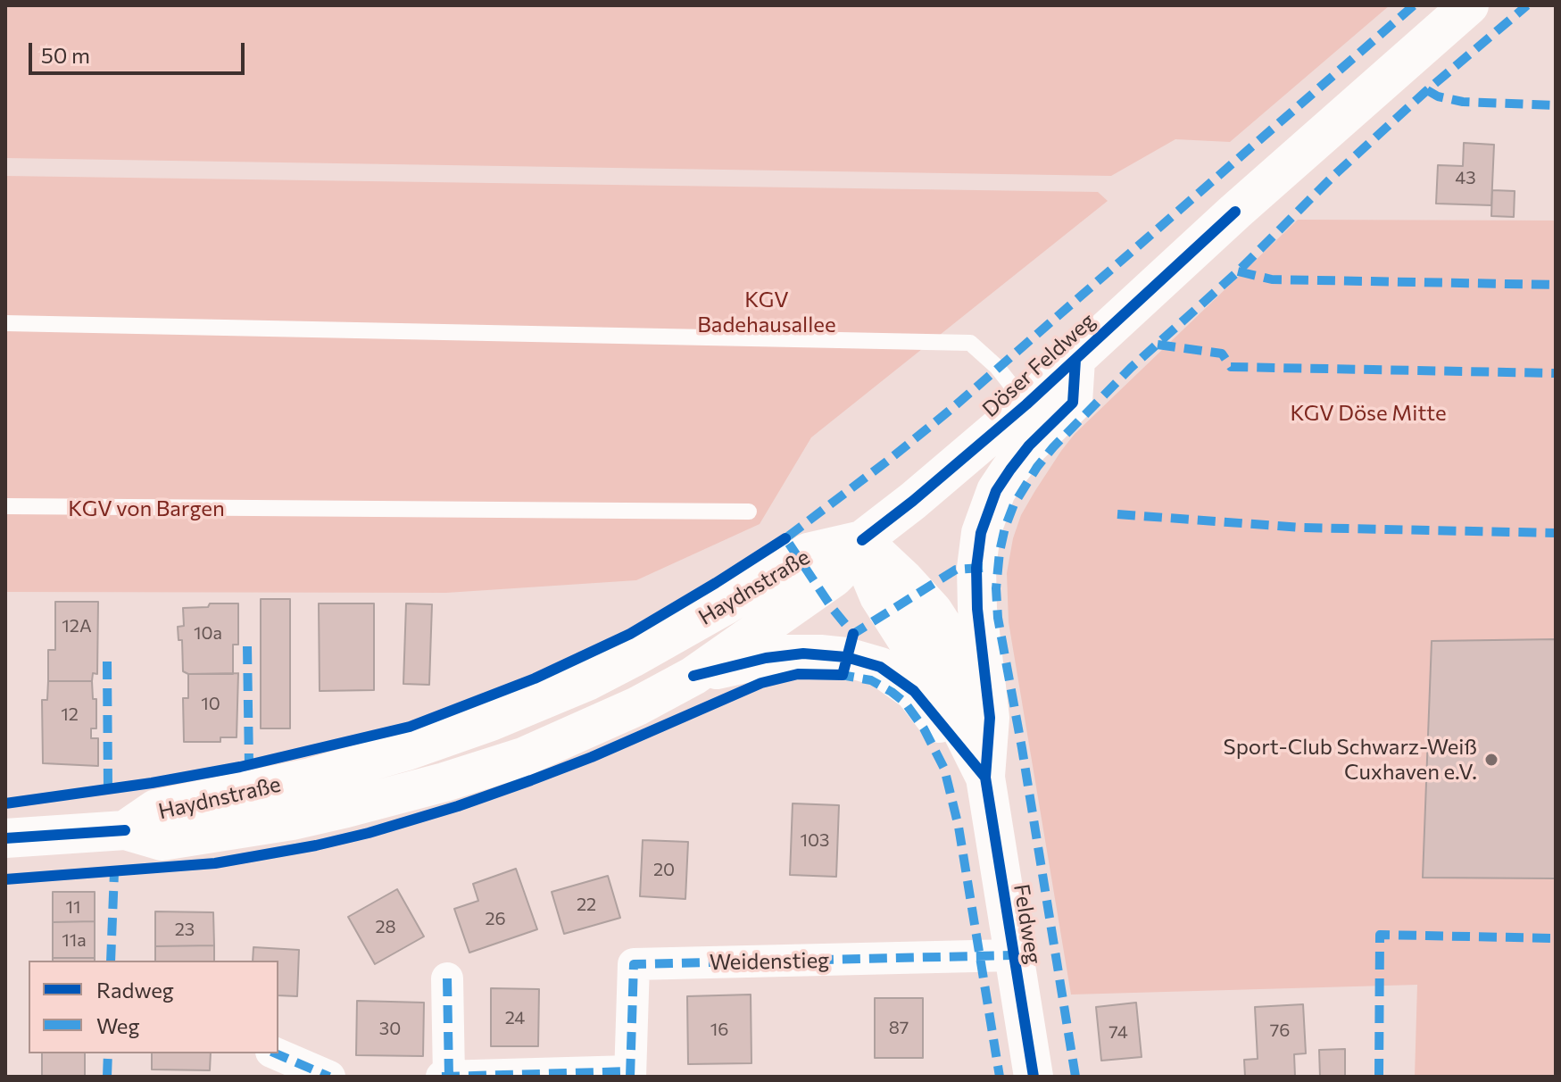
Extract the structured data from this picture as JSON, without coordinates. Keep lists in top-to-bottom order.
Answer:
{
  "streets": {
    "street": [
      "Döser Feldweg",
      "Haydnstraße",
      "Feldweg",
      "Weidenstieg"
    ]
  },
  "crossings": [
    ["Döser Feldweg", "Haydnstraße"],
    ["Döser Feldweg", "Feldweg"],
    ["Haydnstraße", "Feldweg"],
    ["Feldweg", "Weidenstieg"]
  ],
  "parks": ["KGV Badehausallee", "KGV Döse Mitte", "KGV von Bargen"],
  "places": ["Sport-Club Schwarz-Weiß Cuxhaven e.V."],
  "house_numbers": [
    "43",
    "12A",
    "10a",
    "10",
    "12",
    "103",
    "20",
    "22",
    "11",
    "26",
    "28",
    "23",
    "11a",
    "24",
    "87",
    "30",
    "16",
    "76",
    "74"
  ],
  "legend": ["Radweg", "Weg"],
  "scale_bar": "50 m"
}
